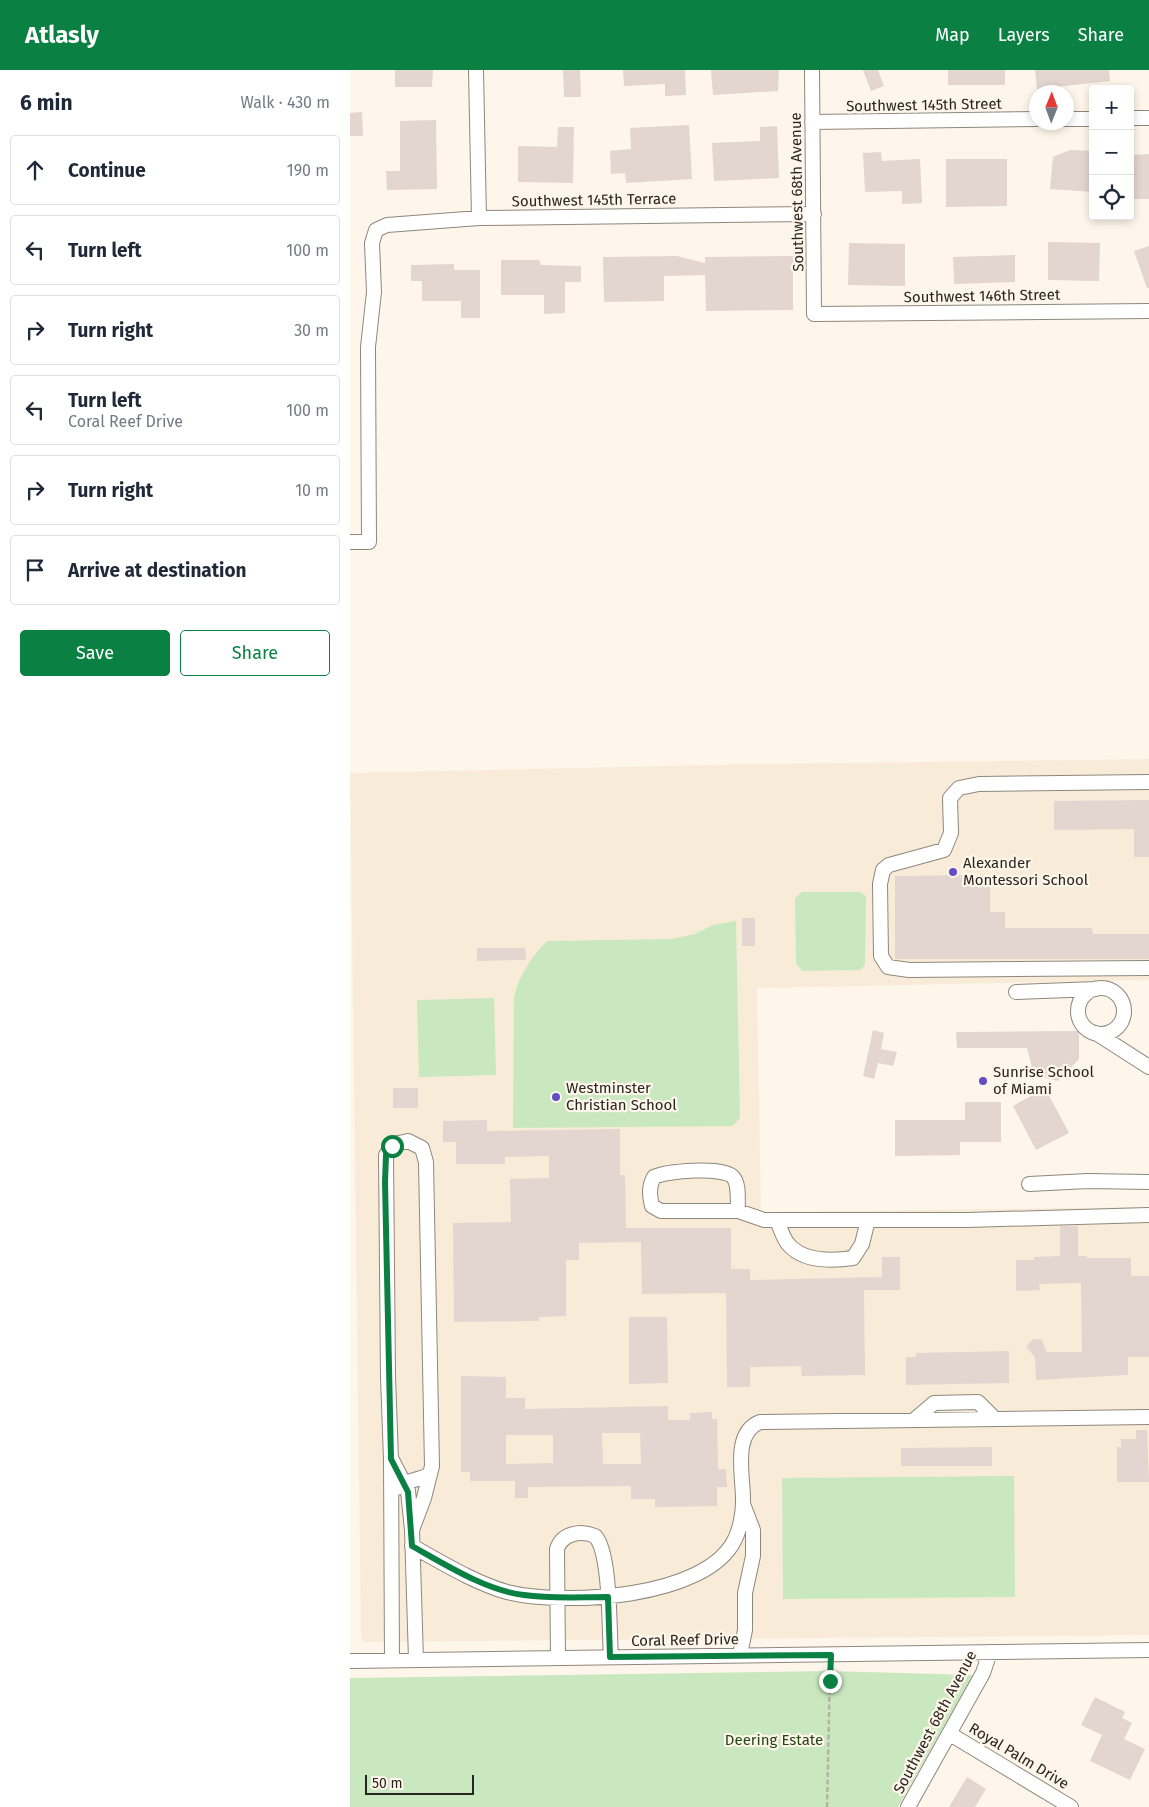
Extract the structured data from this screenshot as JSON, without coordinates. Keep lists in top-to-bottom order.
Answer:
{
  "streets": {
    "street": [
      "Southwest 145th Street",
      "Southwest 68th Avenue",
      "Southwest 145th Terrace",
      "Southwest 146th Street",
      "Coral Reef Drive",
      "Royal Palm Drive"
    ]
  },
  "crossings": [
    ["Southwest 145th Street", "Southwest 68th Avenue"],
    ["Southwest 68th Avenue", "Southwest 145th Terrace"],
    ["Southwest 68th Avenue", "Southwest 146th Street"],
    ["Southwest 68th Avenue", "Coral Reef Drive"],
    ["Southwest 68th Avenue", "Royal Palm Drive"]
  ],
  "parks": ["Deering Estate"],
  "places": ["Alexander Montessori School", "Sunrise School of Miami", "Westminster Christian School"],
  "scale_bar": "50 m",
  "north": "top",
  "page": {
    "header": "Atlasly",
    "nav": ["Map", "Layers", "Share"],
    "heading": ["6 min", "Walk · 430 m"],
    "map_buttons": ["+", "−"],
    "list": [
      ["Continue", "190 m"],
      ["Turn left", "100 m"],
      ["Turn right", "30 m"],
      ["Turn left", "Coral Reef Drive", "100 m"],
      ["Turn right", "10 m"],
      "Arrive at destination"
    ],
    "buttons": ["Save", "Share"],
    "scale": "50 m"
  }
}
